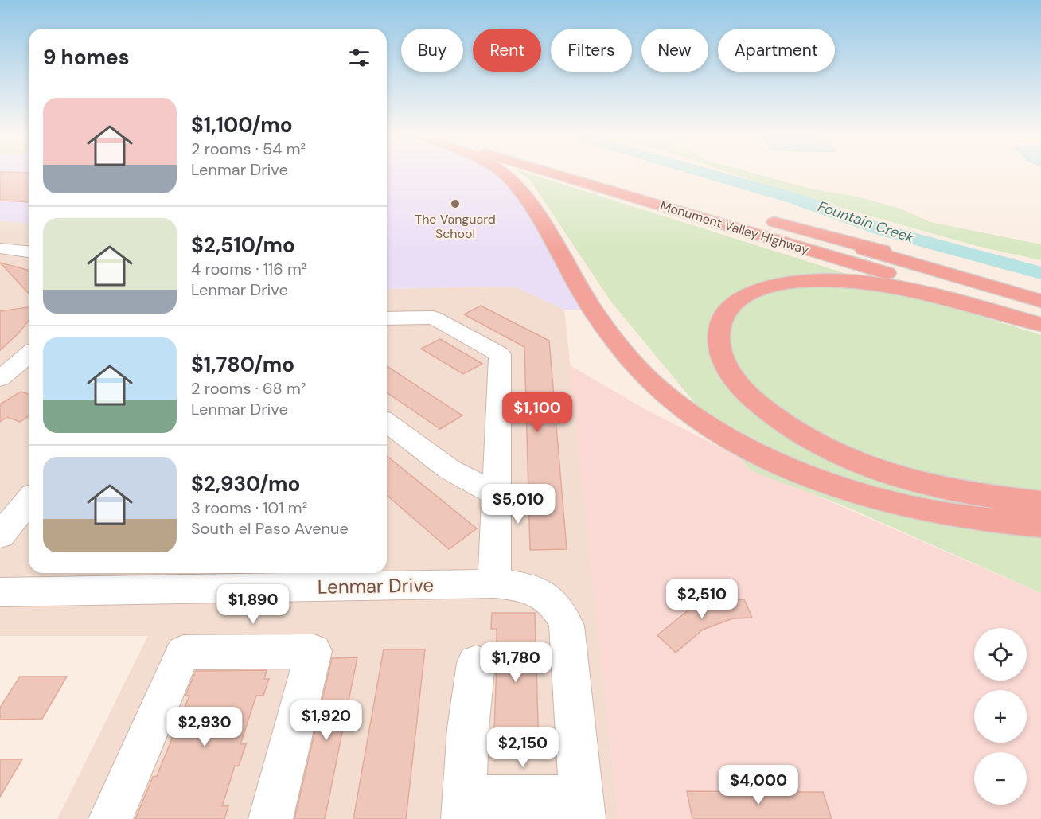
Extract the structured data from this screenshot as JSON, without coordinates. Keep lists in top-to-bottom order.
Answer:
{
  "streets": {
    "highway": ["Monument Valley Highway"],
    "street": ["Lenmar Drive"]
  },
  "water": ["Fountain Creek"],
  "places": ["The Vanguard School"],
  "page": {
    "chip": [
      "Buy",
      "Rent",
      "Filters",
      "New",
      "Apartment"
    ],
    "heading": "9 homes",
    "list": [
      {
        "name": "$1,100/mo",
        "note": "2 rooms · 54 m² · Lenmar Drive"
      },
      {
        "name": "$2,510/mo",
        "note": "4 rooms · 116 m² · Lenmar Drive"
      },
      {
        "name": "$1,780/mo",
        "note": "2 rooms · 68 m² · Lenmar Drive"
      },
      {
        "name": "$2,930/mo",
        "note": "3 rooms · 101 m² · South el Paso Avenue"
      }
    ],
    "price": [
      "$1,100",
      "$5,010",
      "$2,510",
      "$1,890",
      "$1,780",
      "$1,920",
      "$2,930",
      "$2,150",
      "$4,000"
    ],
    "map_buttons": ["+", "−"]
  }
}
